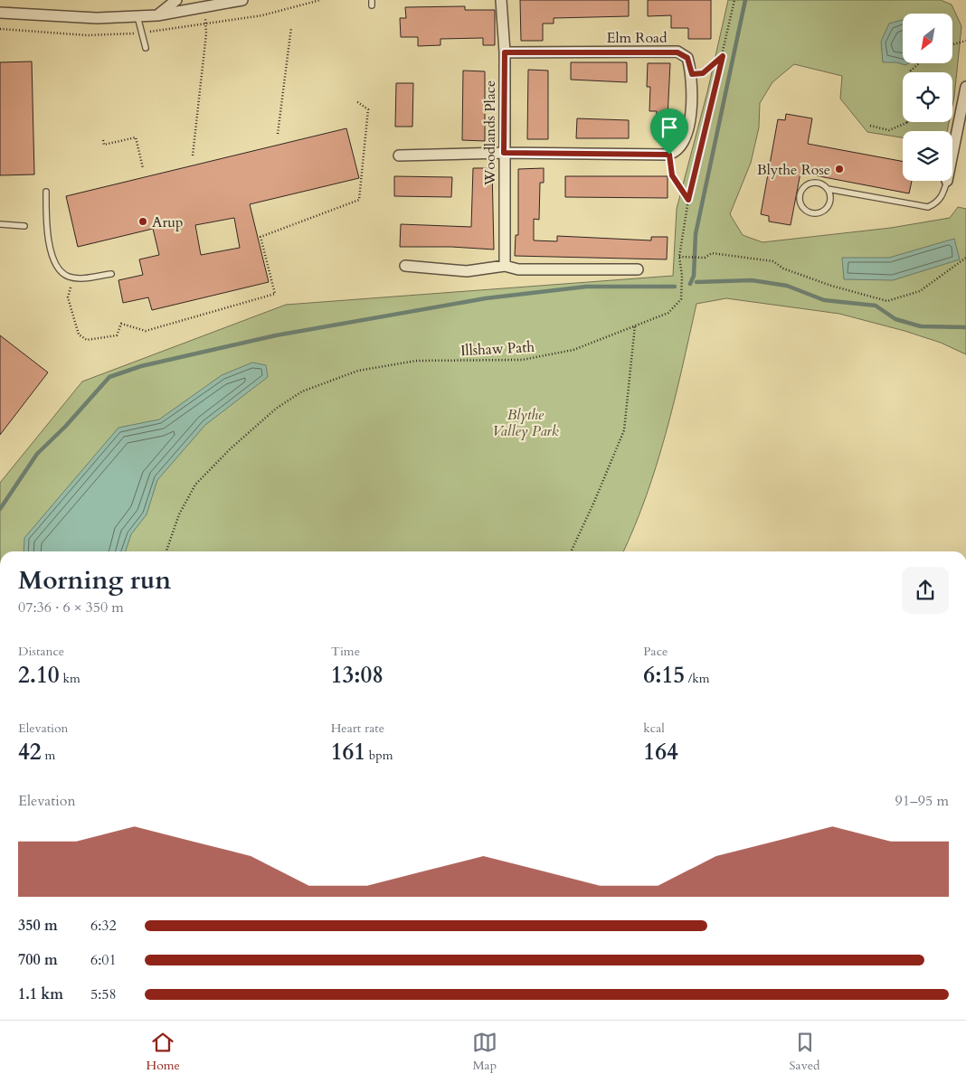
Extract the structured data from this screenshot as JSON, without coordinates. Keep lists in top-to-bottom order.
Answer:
{
  "streets": {
    "street": ["Elm Road", "Woodlands Place"],
    "path": ["Illshaw Path"]
  },
  "crossings": [
    ["Elm Road", "Woodlands Place"]
  ],
  "parks": ["Blythe Valley Park"],
  "places": ["Blythe Rose", "Arup"],
  "north": "bottom left",
  "page": {
    "heading": ["Morning run", "07:36 · 6 × 350 m"],
    "stats": [
      ["Distance", "2.10 km"],
      ["Time", "13:08"],
      ["Pace", "6:15 /km"],
      ["Elevation", "42 m"],
      ["Heart rate", "161 bpm"],
      ["kcal", "164"]
    ],
    "chart": ["Elevation", "91–95 m"],
    "list": [
      {
        "name": "350 m",
        "note": "6:32"
      },
      {
        "name": "700 m",
        "note": "6:01"
      },
      {
        "name": "1.1 km",
        "note": "5:58"
      }
    ],
    "tabs": ["Home", "Map", "Saved"]
  }
}
